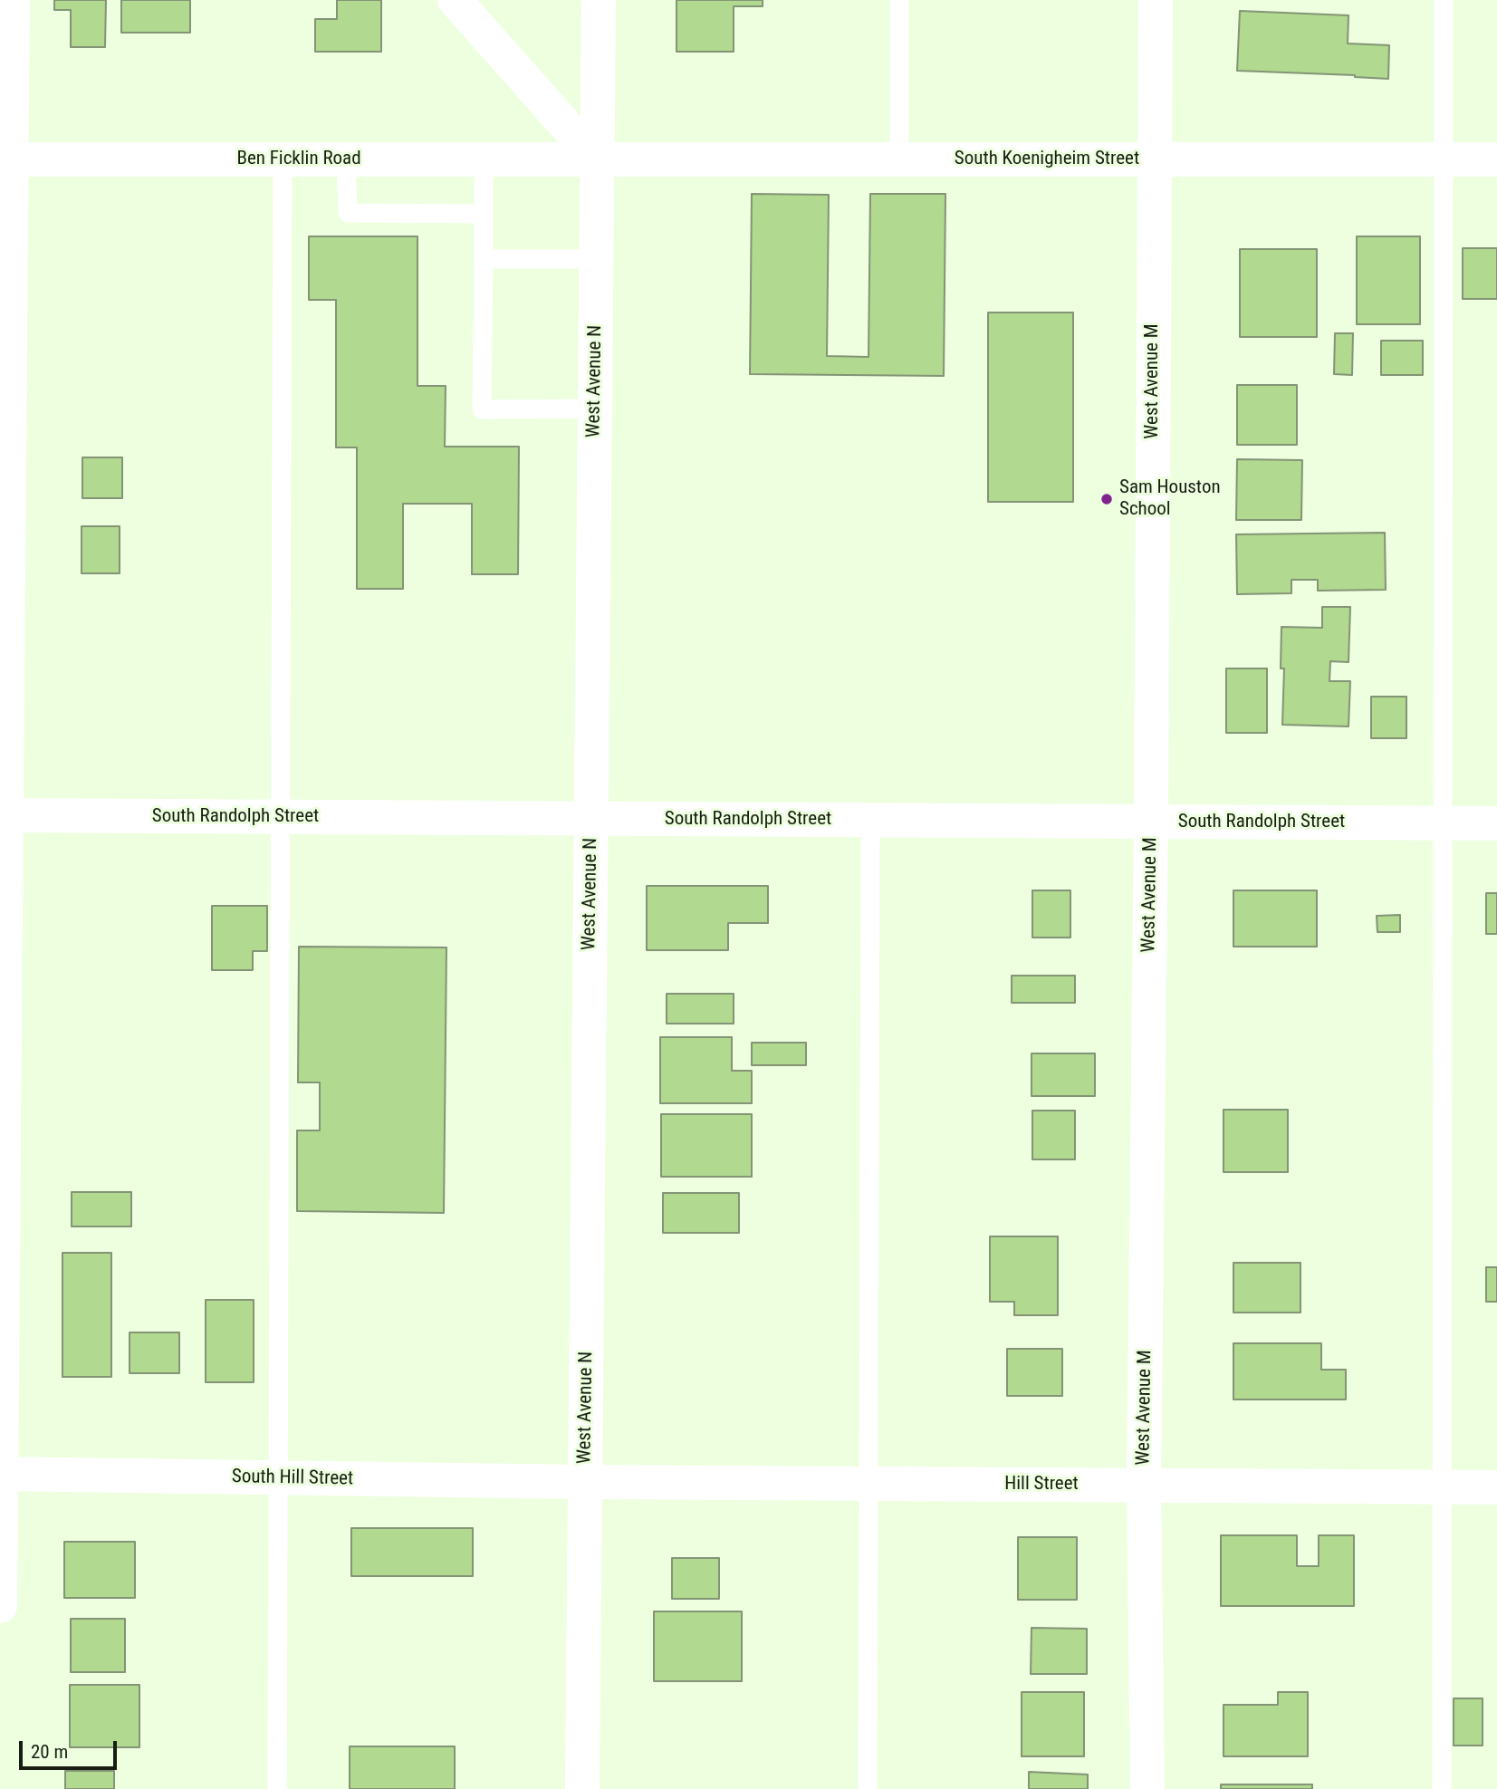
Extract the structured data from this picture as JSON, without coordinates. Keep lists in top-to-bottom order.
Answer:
{
  "streets": {
    "street": [
      "Ben Ficklin Road",
      "South Koenigheim Street",
      "West Avenue N",
      "West Avenue M",
      "South Randolph Street",
      "South Hill Street",
      "Hill Street"
    ]
  },
  "crossings": [
    ["Ben Ficklin Road", "South Koenigheim Street"],
    ["Ben Ficklin Road", "West Avenue N"],
    ["South Koenigheim Street", "West Avenue N"],
    ["South Koenigheim Street", "West Avenue M"],
    ["West Avenue N", "South Randolph Street"],
    ["West Avenue N", "South Hill Street"],
    ["West Avenue N", "Hill Street"],
    ["West Avenue M", "South Randolph Street"],
    ["West Avenue M", "Hill Street"],
    ["South Hill Street", "Hill Street"]
  ],
  "places": ["Sam Houston School"],
  "scale_bar": "20 m"
}
